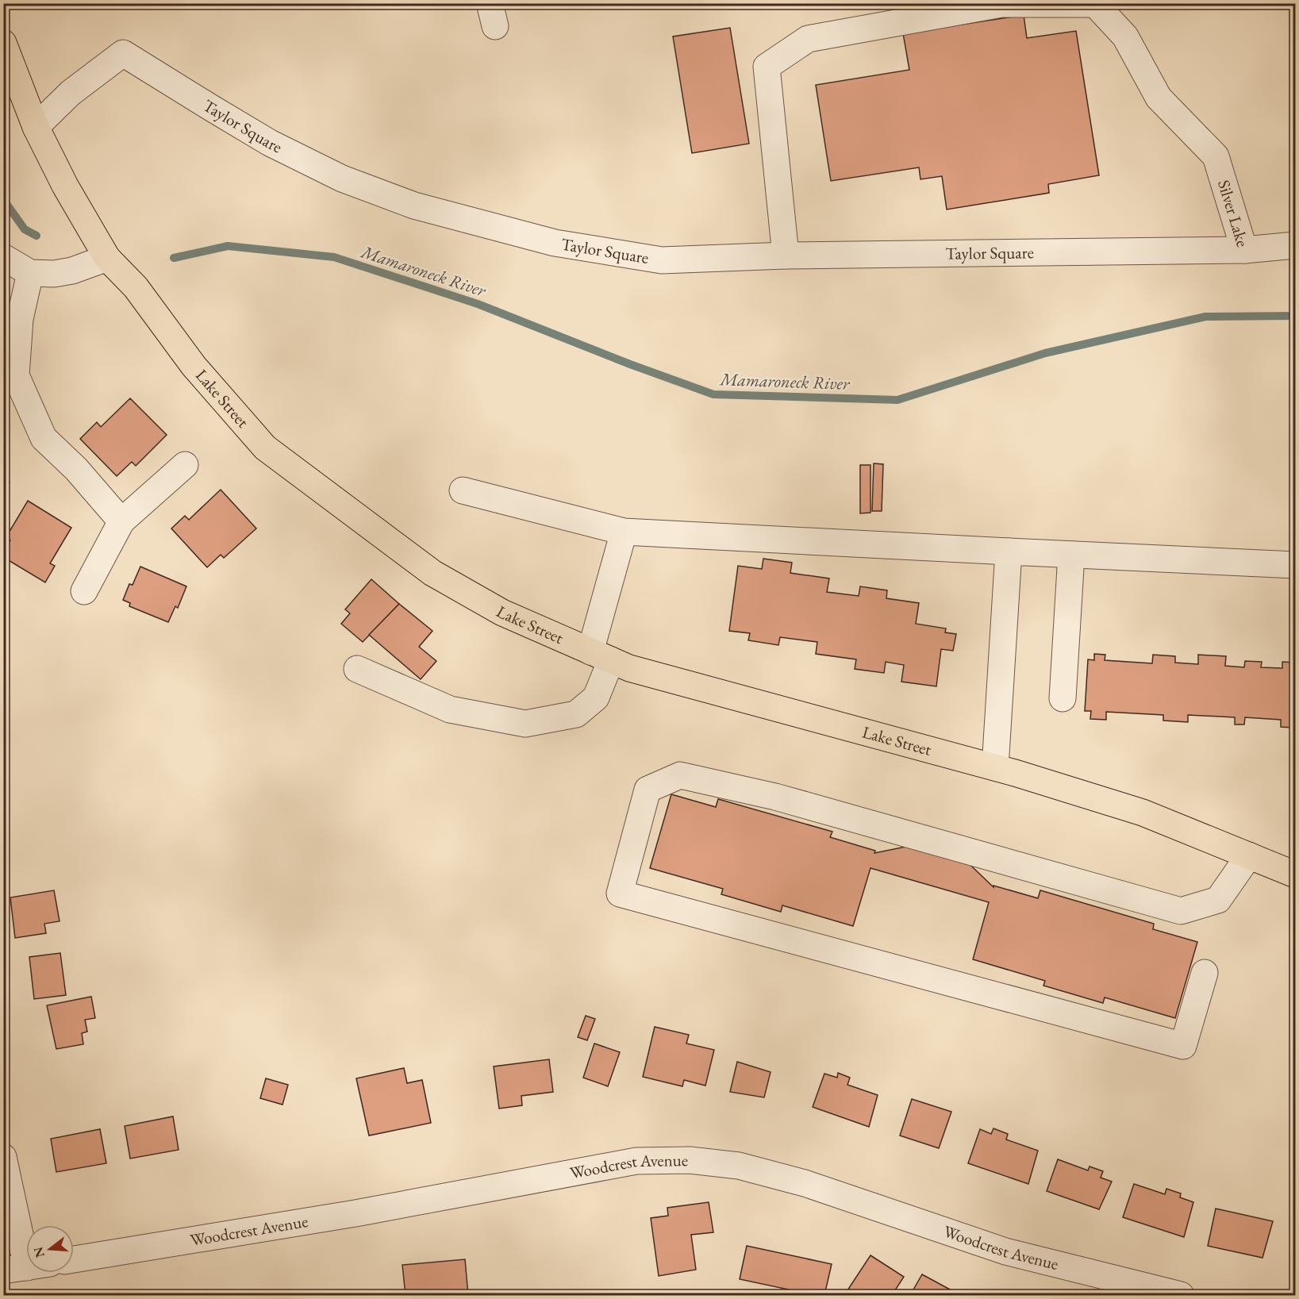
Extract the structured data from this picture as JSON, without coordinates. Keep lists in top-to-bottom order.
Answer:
{
  "streets": {
    "main road": ["Lake Street"],
    "street": ["Taylor Square", "Silver Lake", "Woodcrest Avenue"]
  },
  "crossings": [
    ["Taylor Square", "Silver Lake"],
    ["Taylor Square", "Lake Street"]
  ],
  "water": ["Mamaroneck River"],
  "north": "left"
}
